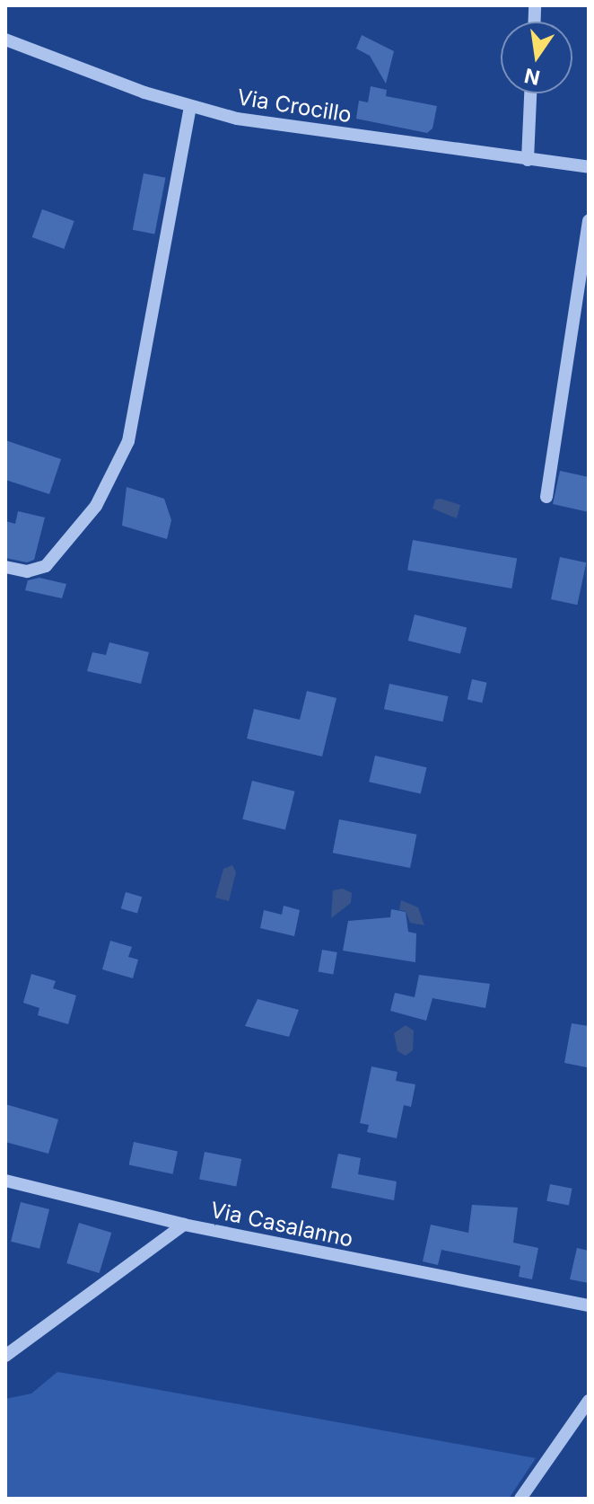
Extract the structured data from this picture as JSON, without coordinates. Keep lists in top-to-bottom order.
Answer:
{
  "streets": {
    "street": ["Via Crocillo", "Via Casalanno"]
  },
  "north": "bottom"
}
